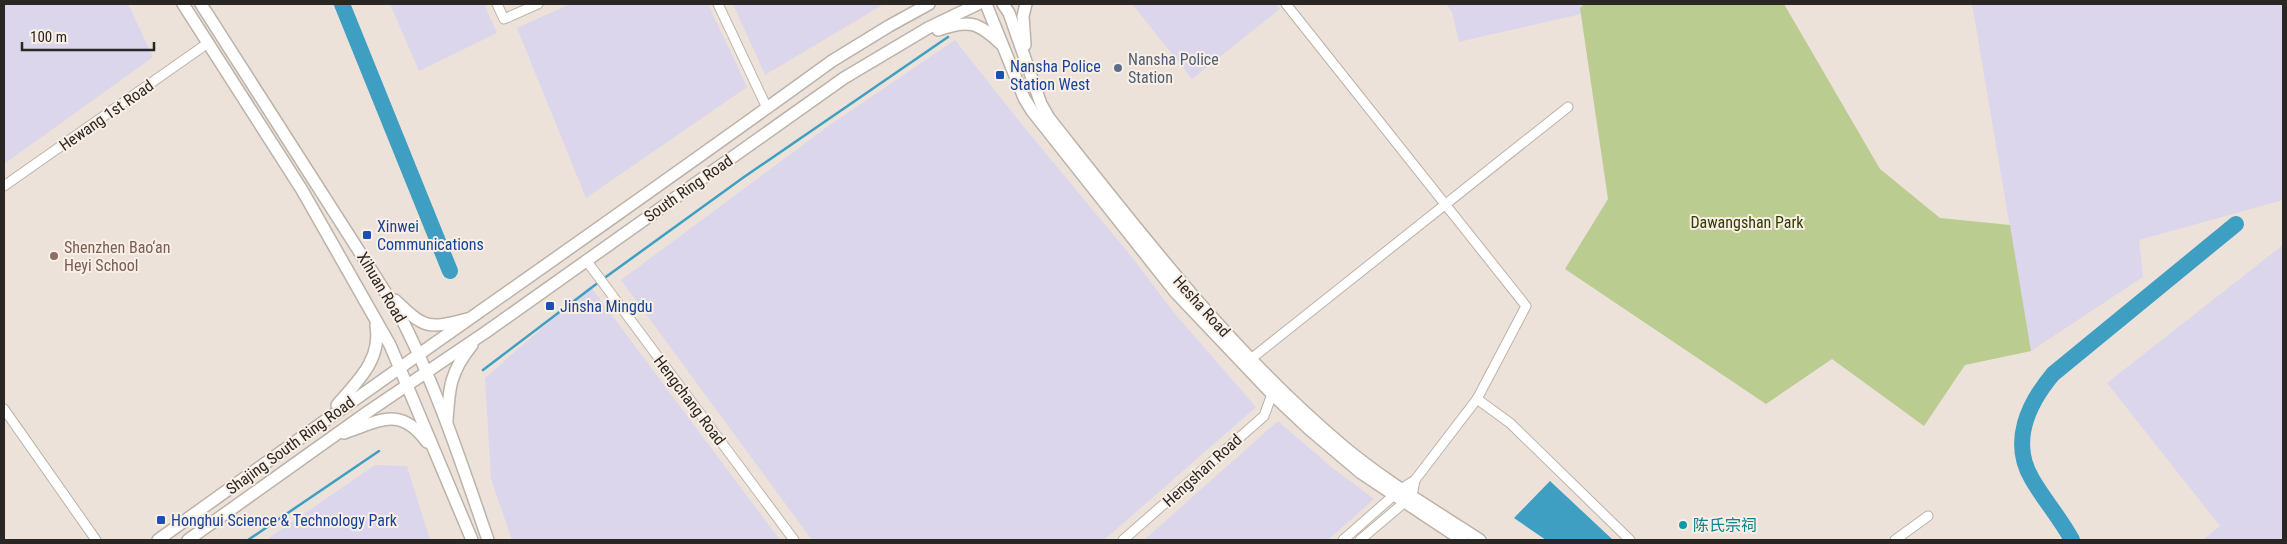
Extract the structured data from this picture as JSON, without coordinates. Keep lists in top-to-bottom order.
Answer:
{
  "streets": {
    "main road": [
      "South Ring Road",
      "Xihuan Road",
      "Hesha Road",
      "Shajing South Ring Road"
    ],
    "street": ["Hewang 1st Road", "Hengchang Road", "Hengshan Road"]
  },
  "crossings": [
    ["Hewang 1st Road", "Xihuan Road"],
    ["South Ring Road", "Xihuan Road"],
    ["South Ring Road", "Hengchang Road"],
    ["South Ring Road", "Shajing South Ring Road"],
    ["Xihuan Road", "Shajing South Ring Road"],
    ["Hesha Road", "Hengshan Road"]
  ],
  "parks": ["Dawangshan Park"],
  "places": {
    "other": ["Nansha Police Station", "Shenzhen Bao‘an Heyi School", "陈氏宗祠"],
    "transit": [
      "Nansha Police Station West",
      "Xinwei Communications",
      "Jinsha Mingdu",
      "Honghui Science & Technology Park"
    ]
  },
  "scale_bar": "100 m"
}
